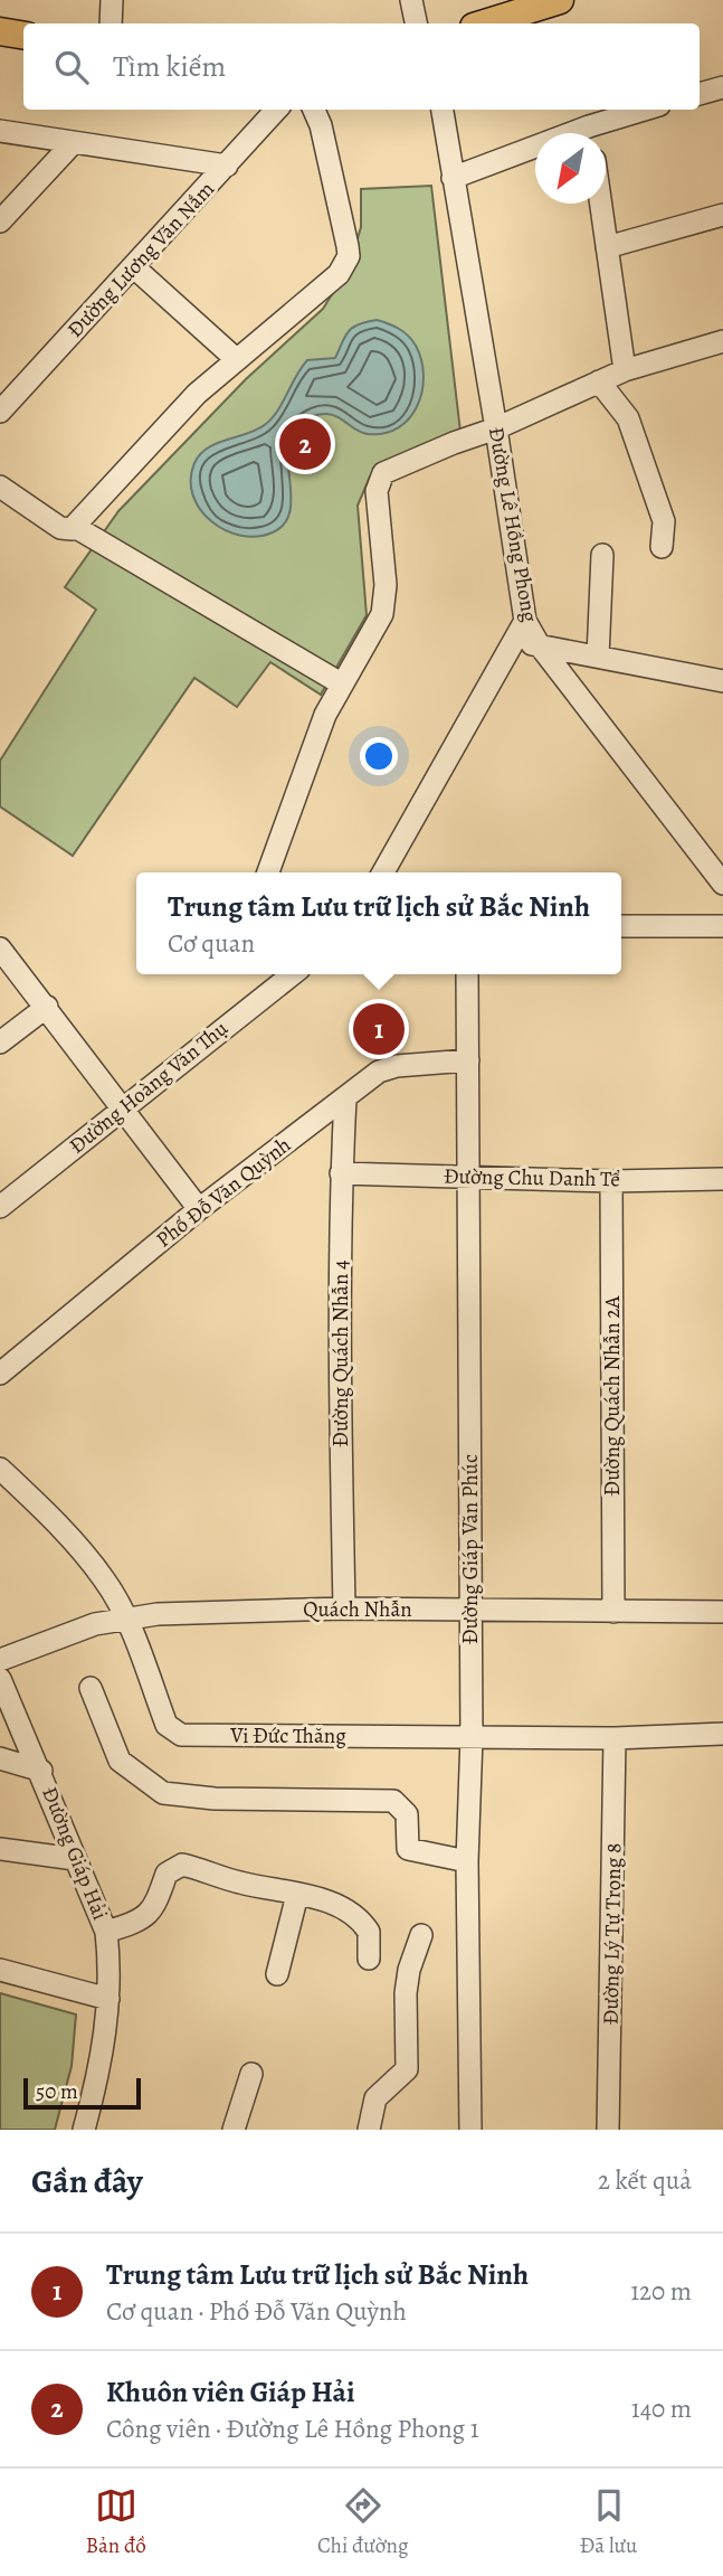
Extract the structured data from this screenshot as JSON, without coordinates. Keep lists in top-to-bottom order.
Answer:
{
  "streets": {
    "street": [
      "Đường Lương Văn Nắm",
      "Đường Lê Hồng Phong",
      "Đường Hoàng Văn Thụ",
      "Đường Chu Danh Tể",
      "Phố Đỗ Văn Quỳnh",
      "Đường Quách Nhẫn 4",
      "Đường Quách Nhẫn 2A",
      "Đường Giáp Văn Phúc",
      "Quách Nhẫn",
      "Vi Đức Thăng",
      "Đường Giáp Hải",
      "Đường Lý Tự Trọng 8"
    ]
  },
  "crossings": [
    ["Đường Chu Danh Tể", "Đường Quách Nhẫn 4"],
    ["Đường Chu Danh Tể", "Đường Quách Nhẫn 2A"],
    ["Đường Chu Danh Tể", "Đường Giáp Văn Phúc"],
    ["Phố Đỗ Văn Quỳnh", "Đường Quách Nhẫn 4"],
    ["Phố Đỗ Văn Quỳnh", "Đường Giáp Văn Phúc"],
    ["Đường Quách Nhẫn 4", "Quách Nhẫn"],
    ["Đường Quách Nhẫn 2A", "Quách Nhẫn"],
    ["Đường Giáp Văn Phúc", "Quách Nhẫn"],
    ["Đường Giáp Văn Phúc", "Vi Đức Thăng"],
    ["Quách Nhẫn", "Vi Đức Thăng"],
    ["Vi Đức Thăng", "Đường Lý Tự Trọng 8"]
  ],
  "scale_bar": "50 m",
  "north": "bottom left",
  "page": {
    "search": "Tìm kiếm",
    "pins": ["2", "1"],
    "popup": ["Trung tâm Lưu trữ lịch sử Bắc Ninh", "Cơ quan"],
    "scale": "50 m",
    "heading": ["Gần đây", "2 kết quả"],
    "list": [
      {
        "mark": "1",
        "name": "Trung tâm Lưu trữ lịch sử Bắc Ninh",
        "note": "Cơ quan · Phố Đỗ Văn Quỳnh",
        "value": "120 m"
      },
      {
        "mark": "2",
        "name": "Khuôn viên Giáp Hải",
        "note": "Công viên · Đường Lê Hồng Phong 1",
        "value": "140 m"
      }
    ],
    "nav": ["Bản đồ", "Chỉ đường", "Đã lưu"]
  }
}
